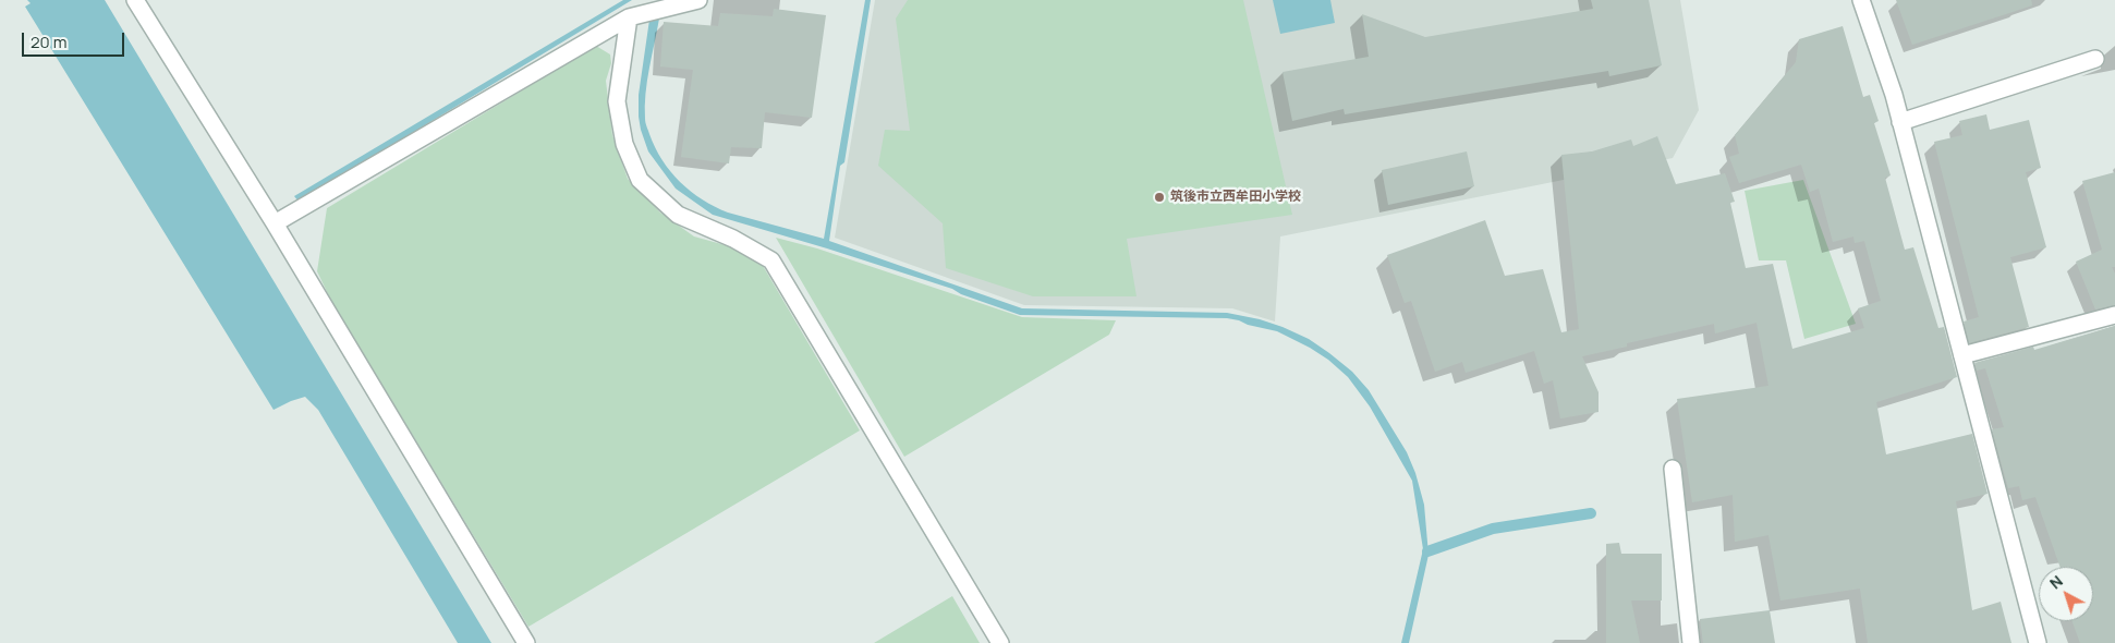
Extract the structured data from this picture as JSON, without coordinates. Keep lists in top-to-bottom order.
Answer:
{
  "places": ["筑後市立西牟田小学校"],
  "scale_bar": "20 m",
  "north": "top left"
}
